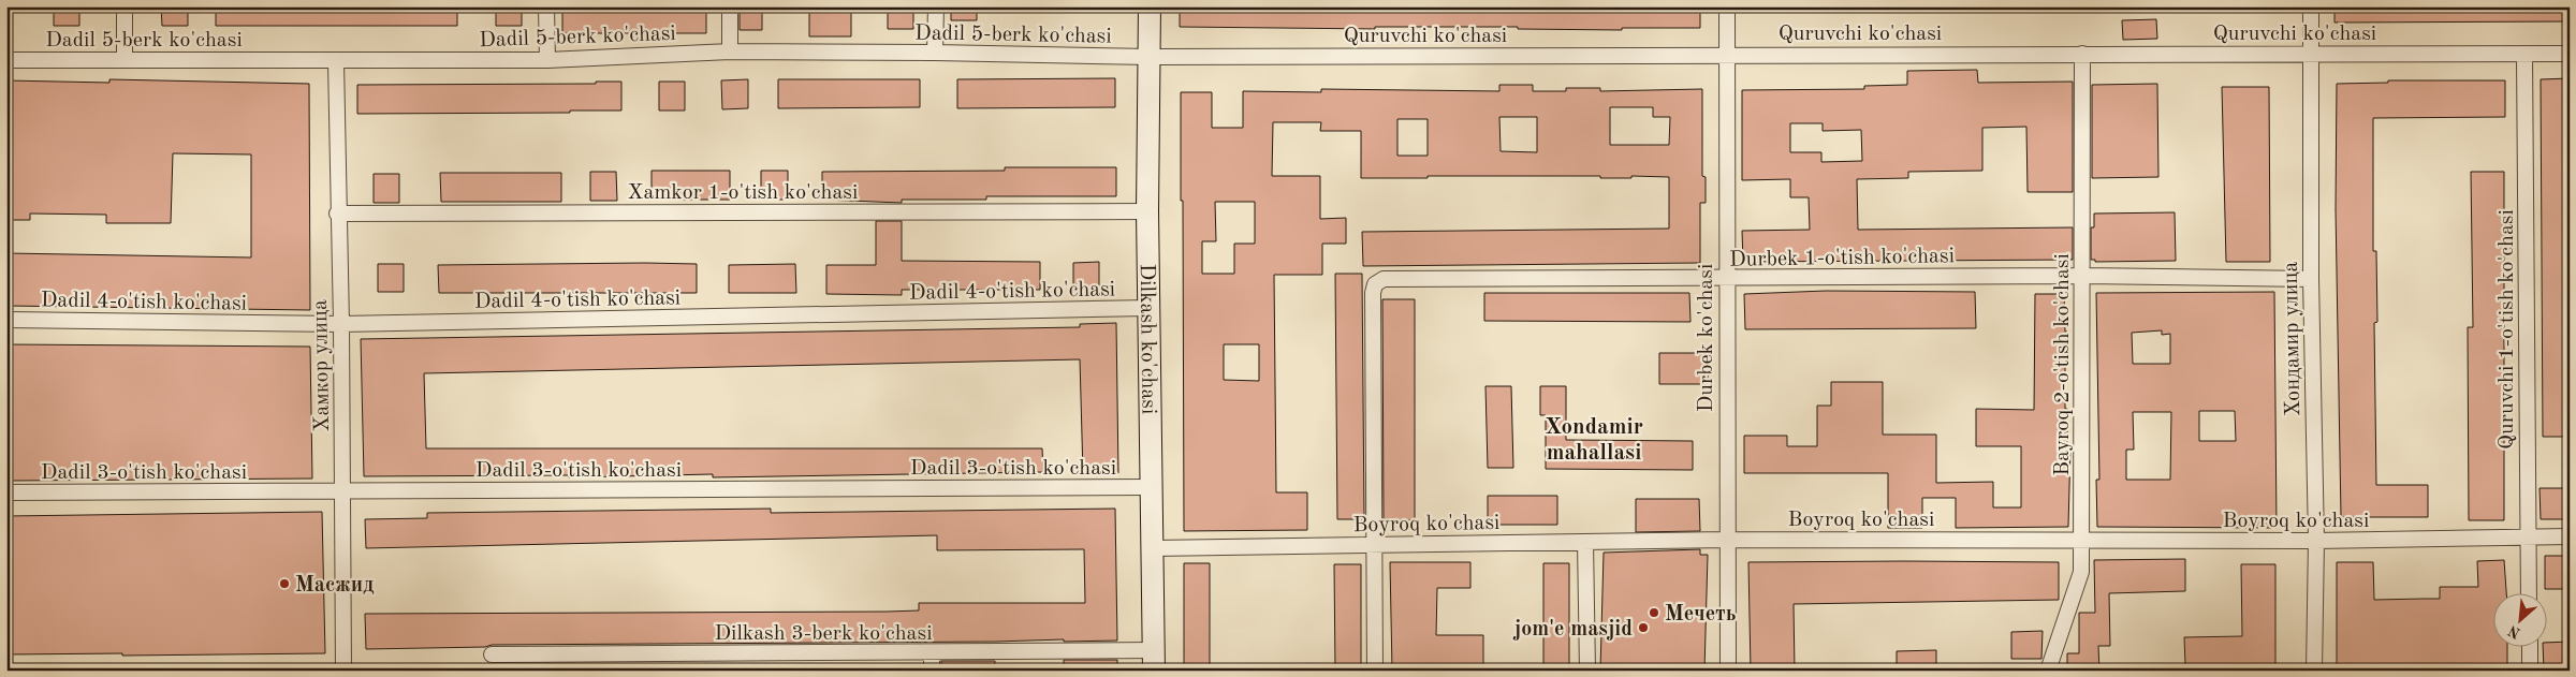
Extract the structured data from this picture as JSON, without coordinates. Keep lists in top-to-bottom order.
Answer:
{
  "streets": {
    "street": [
      "Quruvchi ko'chasi",
      "Dadil 5-berk ko'chasi",
      "Xamkor 1-o'tish ko'chasi",
      "Durbek 1-o'tish ko'chasi",
      "Dadil 4-o'tish ko'chasi",
      "Quruvchi 1-o'tish ko'chasi",
      "Durbek ko'chasi",
      "Dilkash ko'chasi",
      "Хондамир улица",
      "Bayroq 2-o'tish ko'chasi",
      "Хамкор улица",
      "Dadil 3-o'tish ko'chasi",
      "Boyroq ko'chasi",
      "Dilkash 3-berk ko'chasi"
    ]
  },
  "crossings": [
    ["Quruvchi ko'chasi", "Dadil 5-berk ko'chasi"],
    ["Quruvchi ko'chasi", "Quruvchi 1-o'tish ko'chasi"],
    ["Quruvchi ko'chasi", "Durbek ko'chasi"],
    ["Quruvchi ko'chasi", "Dilkash ko'chasi"],
    ["Quruvchi ko'chasi", "Хондамир улица"],
    ["Quruvchi ko'chasi", "Bayroq 2-o'tish ko'chasi"],
    ["Dadil 5-berk ko'chasi", "Dilkash ko'chasi"],
    ["Dadil 5-berk ko'chasi", "Хамкор улица"],
    ["Xamkor 1-o'tish ko'chasi", "Dilkash ko'chasi"],
    ["Xamkor 1-o'tish ko'chasi", "Хамкор улица"],
    ["Durbek 1-o'tish ko'chasi", "Durbek ko'chasi"],
    ["Durbek 1-o'tish ko'chasi", "Хондамир улица"],
    ["Durbek 1-o'tish ko'chasi", "Bayroq 2-o'tish ko'chasi"],
    ["Durbek 1-o'tish ko'chasi", "Boyroq ko'chasi"],
    ["Dadil 4-o'tish ko'chasi", "Dilkash ko'chasi"],
    ["Dadil 4-o'tish ko'chasi", "Хамкор улица"],
    ["Quruvchi 1-o'tish ko'chasi", "Boyroq ko'chasi"],
    ["Durbek ko'chasi", "Boyroq ko'chasi"],
    ["Dilkash ko'chasi", "Dadil 3-o'tish ko'chasi"],
    ["Dilkash ko'chasi", "Boyroq ko'chasi"],
    ["Dilkash ko'chasi", "Dilkash 3-berk ko'chasi"],
    ["Хондамир улица", "Boyroq ko'chasi"],
    ["Bayroq 2-o'tish ko'chasi", "Boyroq ko'chasi"],
    ["Хамкор улица", "Dadil 3-o'tish ko'chasi"]
  ],
  "districts": ["Xondamir mahallasi"],
  "places": ["Масжид", "Мечеть", "jom'e masjid"],
  "north": "bottom left"
}
